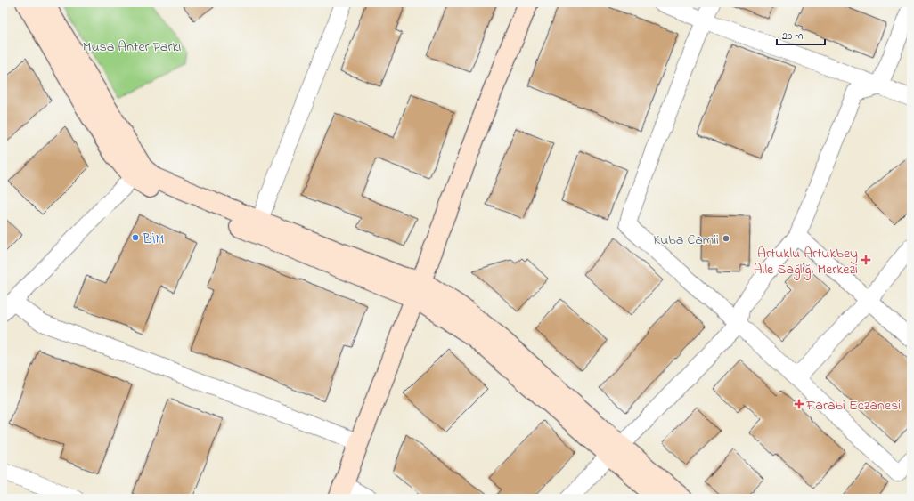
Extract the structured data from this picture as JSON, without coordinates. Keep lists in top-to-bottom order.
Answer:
{
  "parks": ["Musa Anter Parkı"],
  "places": {
    "other": ["BİM", "Kuba Camii"],
    "health": ["Artuklu Artukbey Aile Sağlığı Merkezi", "Farabi Eczanesi"]
  },
  "scale_bar": "20 m"
}
